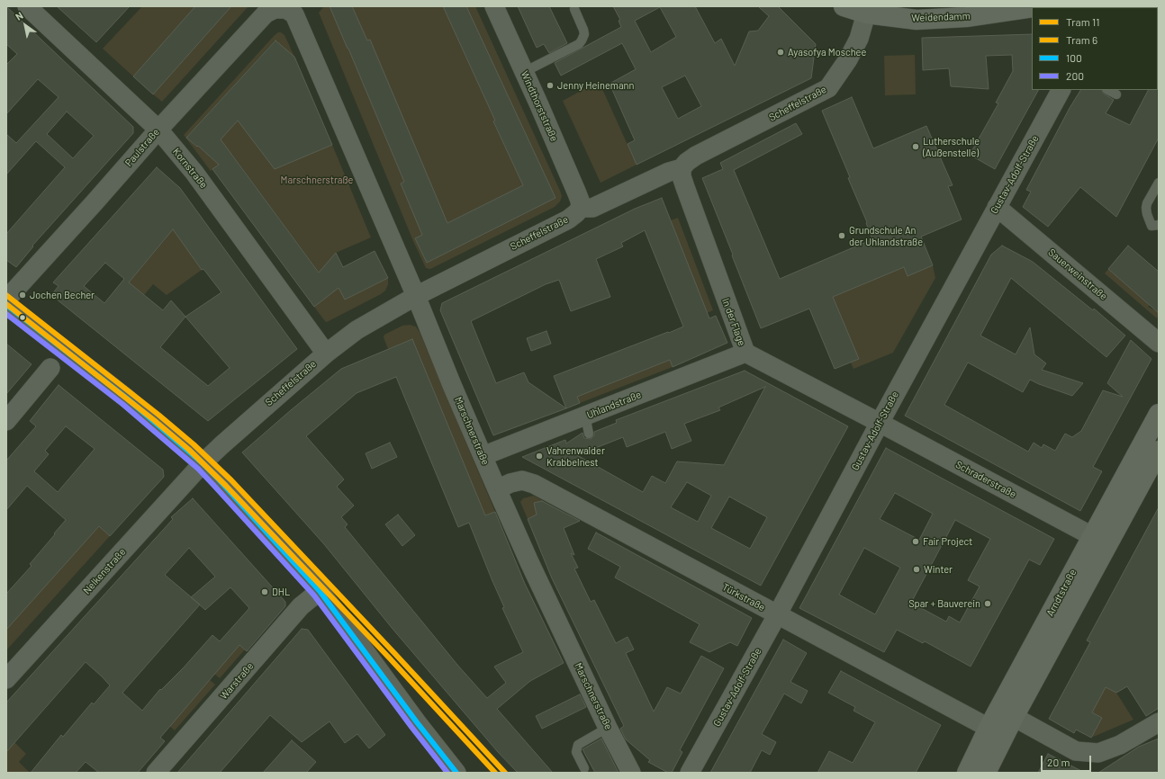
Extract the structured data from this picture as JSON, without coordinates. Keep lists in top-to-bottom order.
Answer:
{
  "streets": {
    "main road": ["Weidendamm", "Arndtstraße"],
    "street": [
      "Scheffelstraße",
      "Windthorststraße",
      "Paulstraße",
      "Kornstraße",
      "Gustav-Adolf-Straße",
      "Sauerweinstraße",
      "In der Flage",
      "Uhlandstraße",
      "Marschnerstraße",
      "Schraderstraße",
      "Nelkenstraße",
      "Türkstraße",
      "Warstraße"
    ]
  },
  "crossings": [
    ["Weidendamm", "Scheffelstraße"],
    ["Scheffelstraße", "Windthorststraße"],
    ["Scheffelstraße", "Kornstraße"],
    ["Scheffelstraße", "In der Flage"],
    ["Scheffelstraße", "Marschnerstraße"],
    ["Scheffelstraße", "Nelkenstraße"],
    ["Paulstraße", "Kornstraße"],
    ["Paulstraße", "Marschnerstraße"],
    ["Gustav-Adolf-Straße", "Sauerweinstraße"],
    ["Gustav-Adolf-Straße", "In der Flage"],
    ["Gustav-Adolf-Straße", "Schraderstraße"],
    ["Gustav-Adolf-Straße", "Türkstraße"],
    ["In der Flage", "Uhlandstraße"],
    ["In der Flage", "Schraderstraße"],
    ["Uhlandstraße", "Marschnerstraße"],
    ["Marschnerstraße", "Türkstraße"],
    ["Schraderstraße", "Arndtstraße"],
    ["Arndtstraße", "Türkstraße"]
  ],
  "parks": ["Marschnerstraße"],
  "places": [
    "Ayasofya Moschee",
    "Jenny Heinemann",
    "Lutherschule (Außenstelle)",
    "Grundschule An der Uhlandstraße",
    "Jochen Becher",
    "Vahrenwalder Krabbelnest",
    "Fair Project",
    "Winter",
    "DHL",
    "Spar + Bauverein"
  ],
  "lines": [
    "tram line 11",
    "tram line 6",
    "transit line 100",
    "transit line 200"
  ],
  "legend": [
    "Tram 11",
    "Tram 6",
    "100",
    "200"
  ],
  "scale_bar": "20 m",
  "north": "top left"
}
